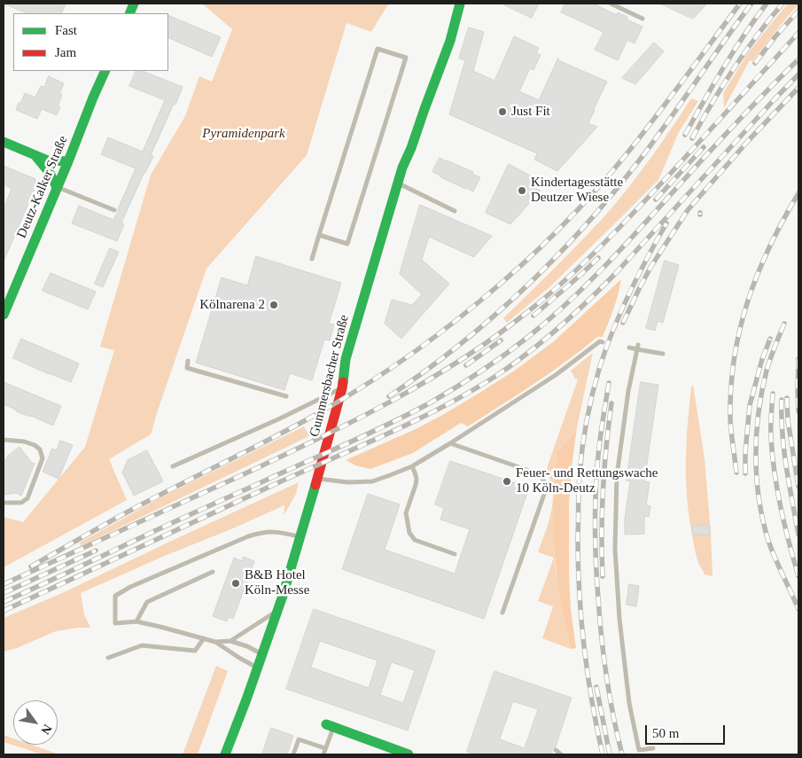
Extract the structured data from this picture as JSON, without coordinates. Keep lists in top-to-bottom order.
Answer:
{
  "streets": {
    "street": ["Deutz-Kalker Straße", "Gummersbacher Straße"]
  },
  "parks": ["Pyramidenpark"],
  "places": [
    "Just Fit",
    "Kindertagesstätte Deutzer Wiese",
    "Kölnarena 2",
    "Feuer- und Rettungswache 10 Köln-Deutz",
    "B&B Hotel Köln-Messe"
  ],
  "legend": ["Fast", "Jam"],
  "scale_bar": "50 m",
  "north": "bottom right"
}
